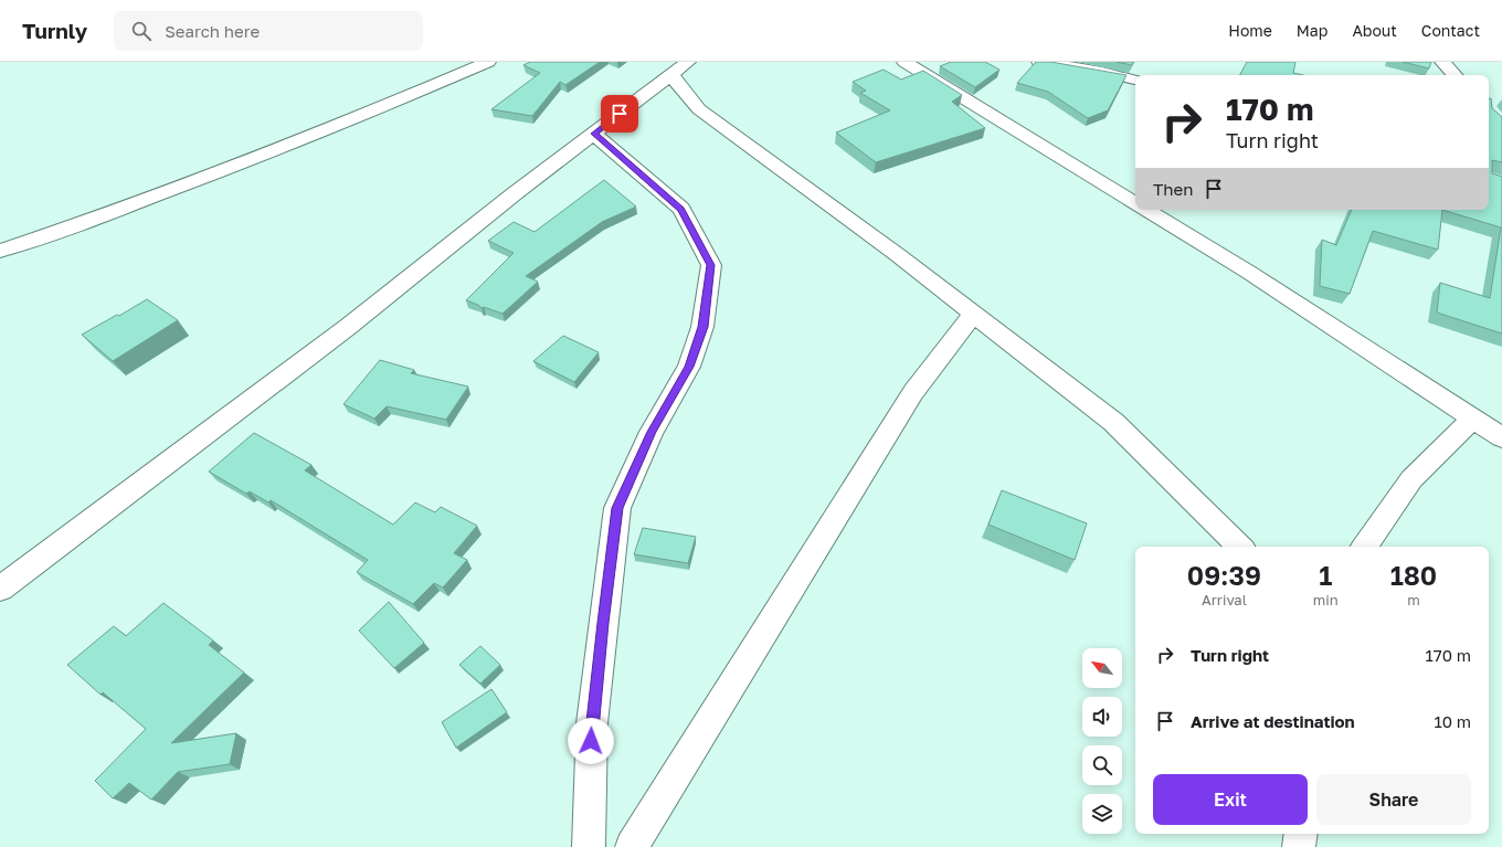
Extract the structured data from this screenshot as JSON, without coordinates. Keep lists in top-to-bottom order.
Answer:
{
  "north": "top left",
  "page": {
    "header": "Turnly",
    "search": "Search here",
    "nav": [
      "Home",
      "Map",
      "About",
      "Contact"
    ],
    "turn": ["170 m", "Turn right"],
    "then": "Then",
    "eta": [
      "09:39",
      "Arrival",
      "1",
      "min",
      "180",
      "m"
    ],
    "list": [
      {
        "name": "Turn right",
        "value": "170 m"
      },
      {
        "name": "Arrive at destination",
        "value": "10 m"
      }
    ],
    "buttons": ["Exit", "Share"]
  }
}
